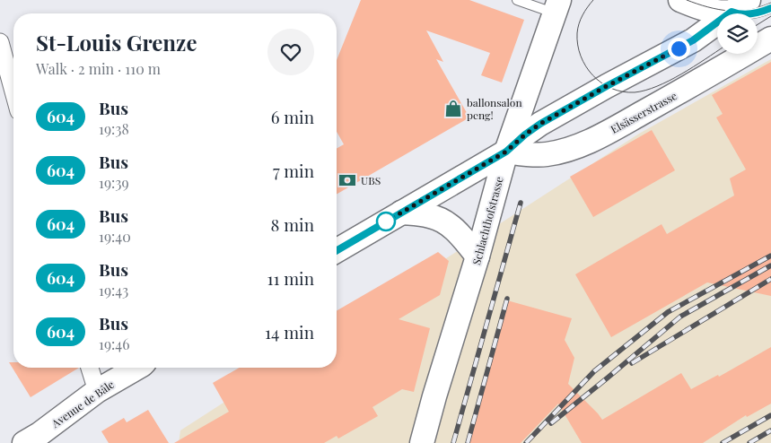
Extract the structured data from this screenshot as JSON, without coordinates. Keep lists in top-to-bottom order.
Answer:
{
  "streets": {
    "main road": ["Elsässerstrasse", "Schlachthofstrasse", "Avenue de Bâle"]
  },
  "crossings": [
    ["Elsässerstrasse", "Schlachthofstrasse"]
  ],
  "places": {
    "shop": ["ballonsalon peng!"],
    "bank": ["UBS"]
  },
  "lines": ["bus line 604"],
  "page": {
    "heading": ["St-Louis Grenze", "Walk · 2 min · 110 m"],
    "list": [
      {
        "mark": "604",
        "name": "Bus",
        "note": "19:38",
        "value": "6 min"
      },
      {
        "mark": "604",
        "name": "Bus",
        "note": "19:39",
        "value": "7 min"
      },
      {
        "mark": "604",
        "name": "Bus",
        "note": "19:40",
        "value": "8 min"
      },
      {
        "mark": "604",
        "name": "Bus",
        "note": "19:43",
        "value": "11 min"
      },
      {
        "mark": "604",
        "name": "Bus",
        "note": "19:46",
        "value": "14 min"
      }
    ]
  }
}
